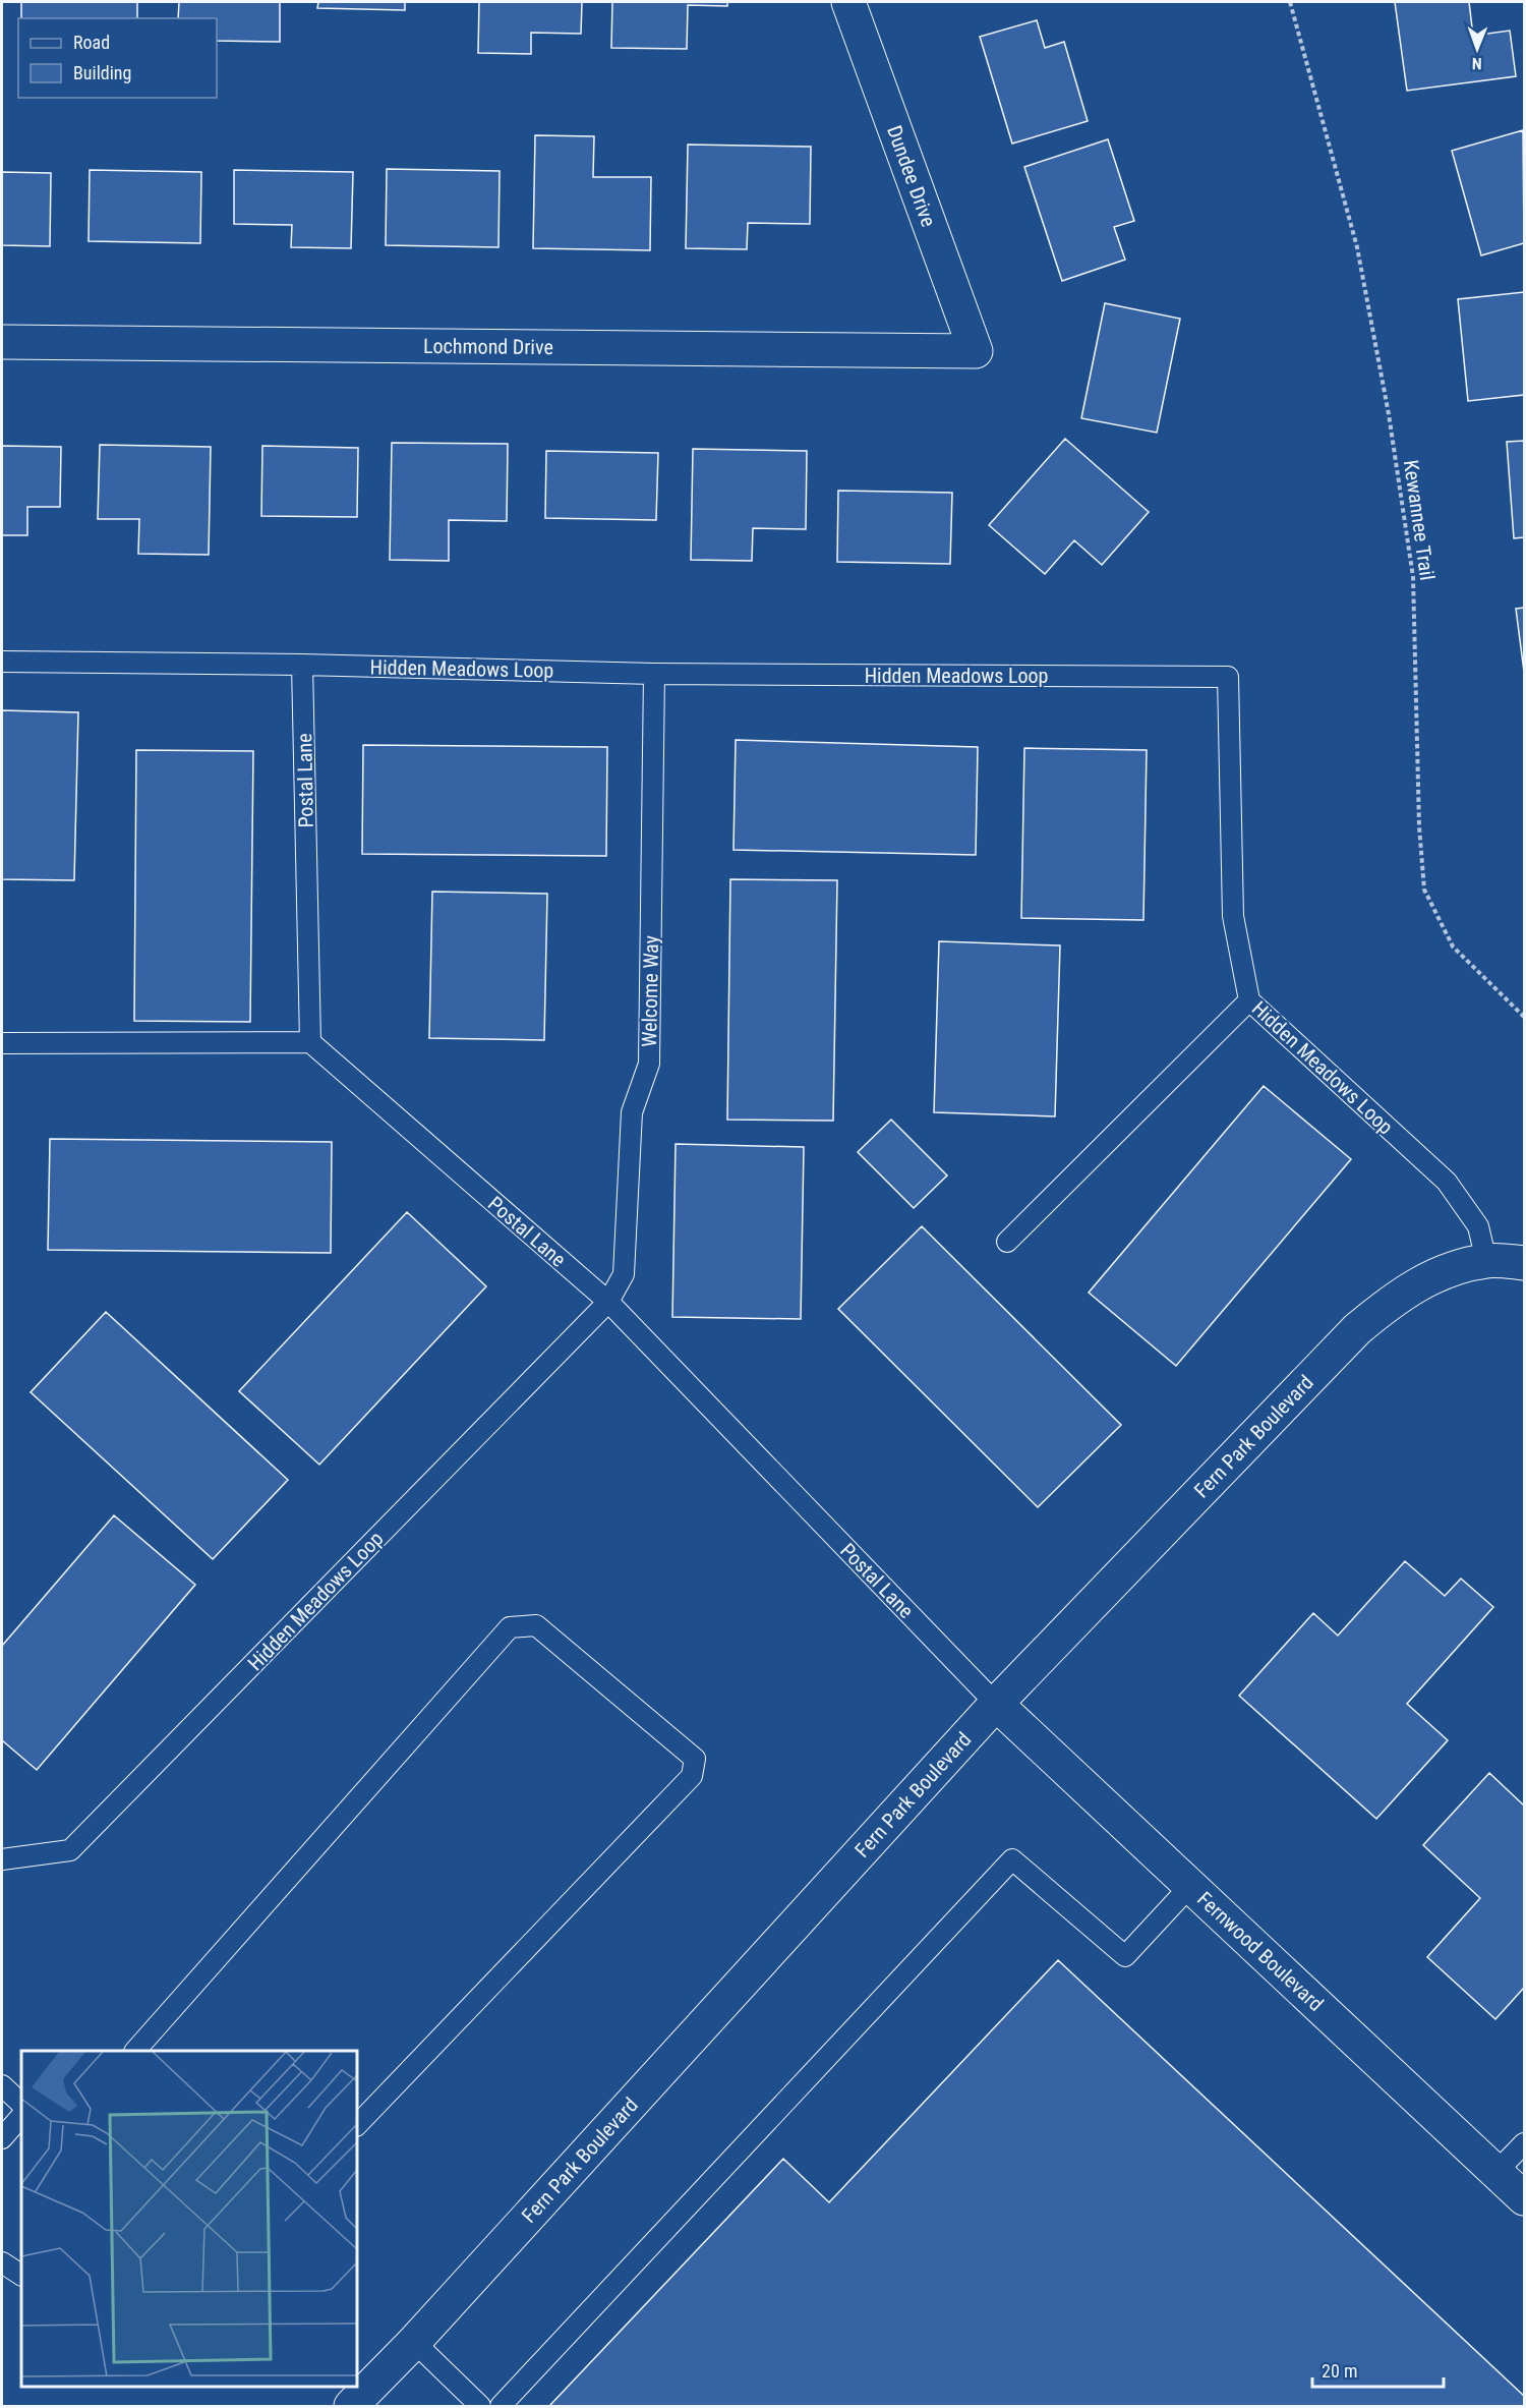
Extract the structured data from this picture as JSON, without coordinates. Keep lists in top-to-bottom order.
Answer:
{
  "streets": {
    "street": [
      "Dundee Drive",
      "Lochmond Drive",
      "Fern Park Boulevard",
      "Fernwood Boulevard"
    ],
    "lane": ["Hidden Meadows Loop", "Postal Lane", "Welcome Way"],
    "path": ["Kewannee Trail"]
  },
  "crossings": [
    ["Dundee Drive", "Lochmond Drive"],
    ["Hidden Meadows Loop", "Postal Lane"],
    ["Hidden Meadows Loop", "Welcome Way"],
    ["Hidden Meadows Loop", "Fern Park Boulevard"],
    ["Postal Lane", "Welcome Way"],
    ["Postal Lane", "Fern Park Boulevard"],
    ["Postal Lane", "Fernwood Boulevard"],
    ["Fern Park Boulevard", "Fernwood Boulevard"]
  ],
  "legend": ["Road", "Building"],
  "scale_bar": "20 m",
  "north": "bottom"
}
